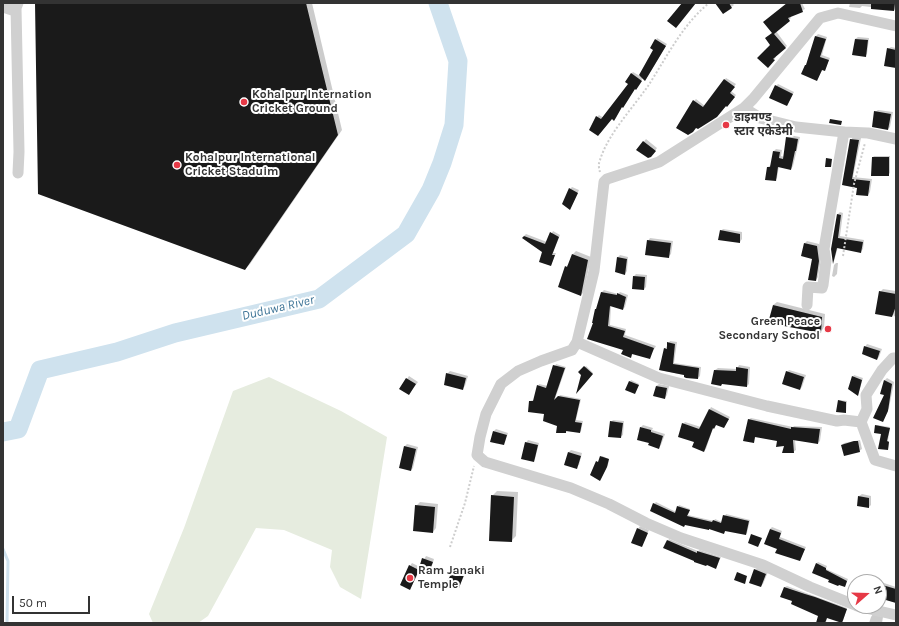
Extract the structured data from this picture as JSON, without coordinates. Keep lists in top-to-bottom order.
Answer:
{
  "water": ["Duduwa River"],
  "places": [
    "Kohalpur Internation Cricket Ground",
    "डाइमण्ड स्टार एकेडेमी",
    "Kohalpur International Cricket Staduim",
    "Green Peace Secondary School",
    "Ram Janaki Temple"
  ],
  "scale_bar": "50 m",
  "north": "right"
}
